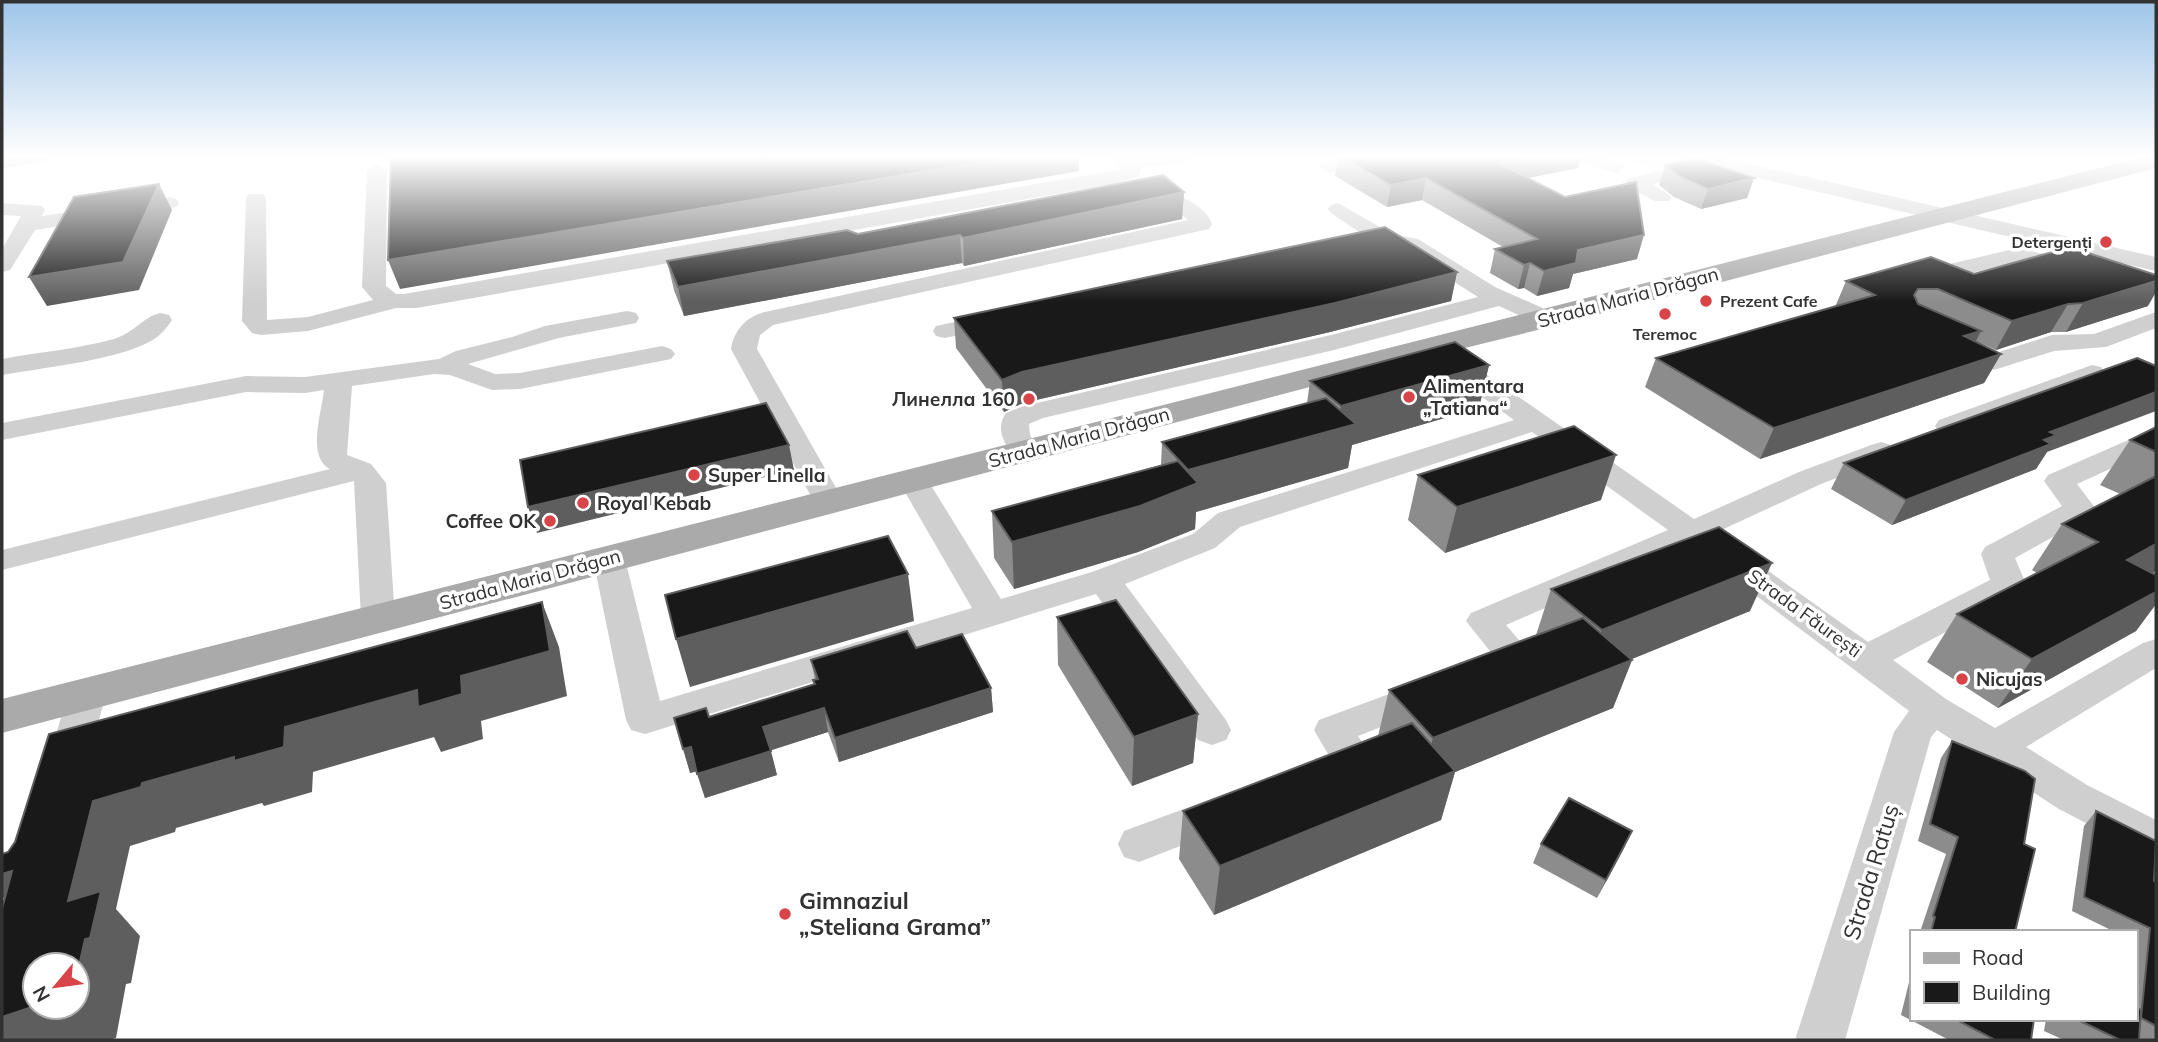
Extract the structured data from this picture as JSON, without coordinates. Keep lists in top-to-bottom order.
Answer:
{
  "streets": {
    "main road": ["Strada Maria Drăgan"],
    "street": ["Strada Făurești", "Strada Ratuș"]
  },
  "crossings": [
    ["Strada Maria Drăgan", "Strada Făurești"],
    ["Strada Făurești", "Strada Ratuș"]
  ],
  "places": [
    "Detergenți",
    "Prezent Cafe",
    "Teremoc",
    "Alimentara „Tatiana“",
    "Линелла 160",
    "Super Linella",
    "Royal Kebab",
    "Coffee OK",
    "Nicujas",
    "Gimnaziul „Steliana Grama”"
  ],
  "legend": ["Road", "Building"],
  "north": "bottom left"
}
